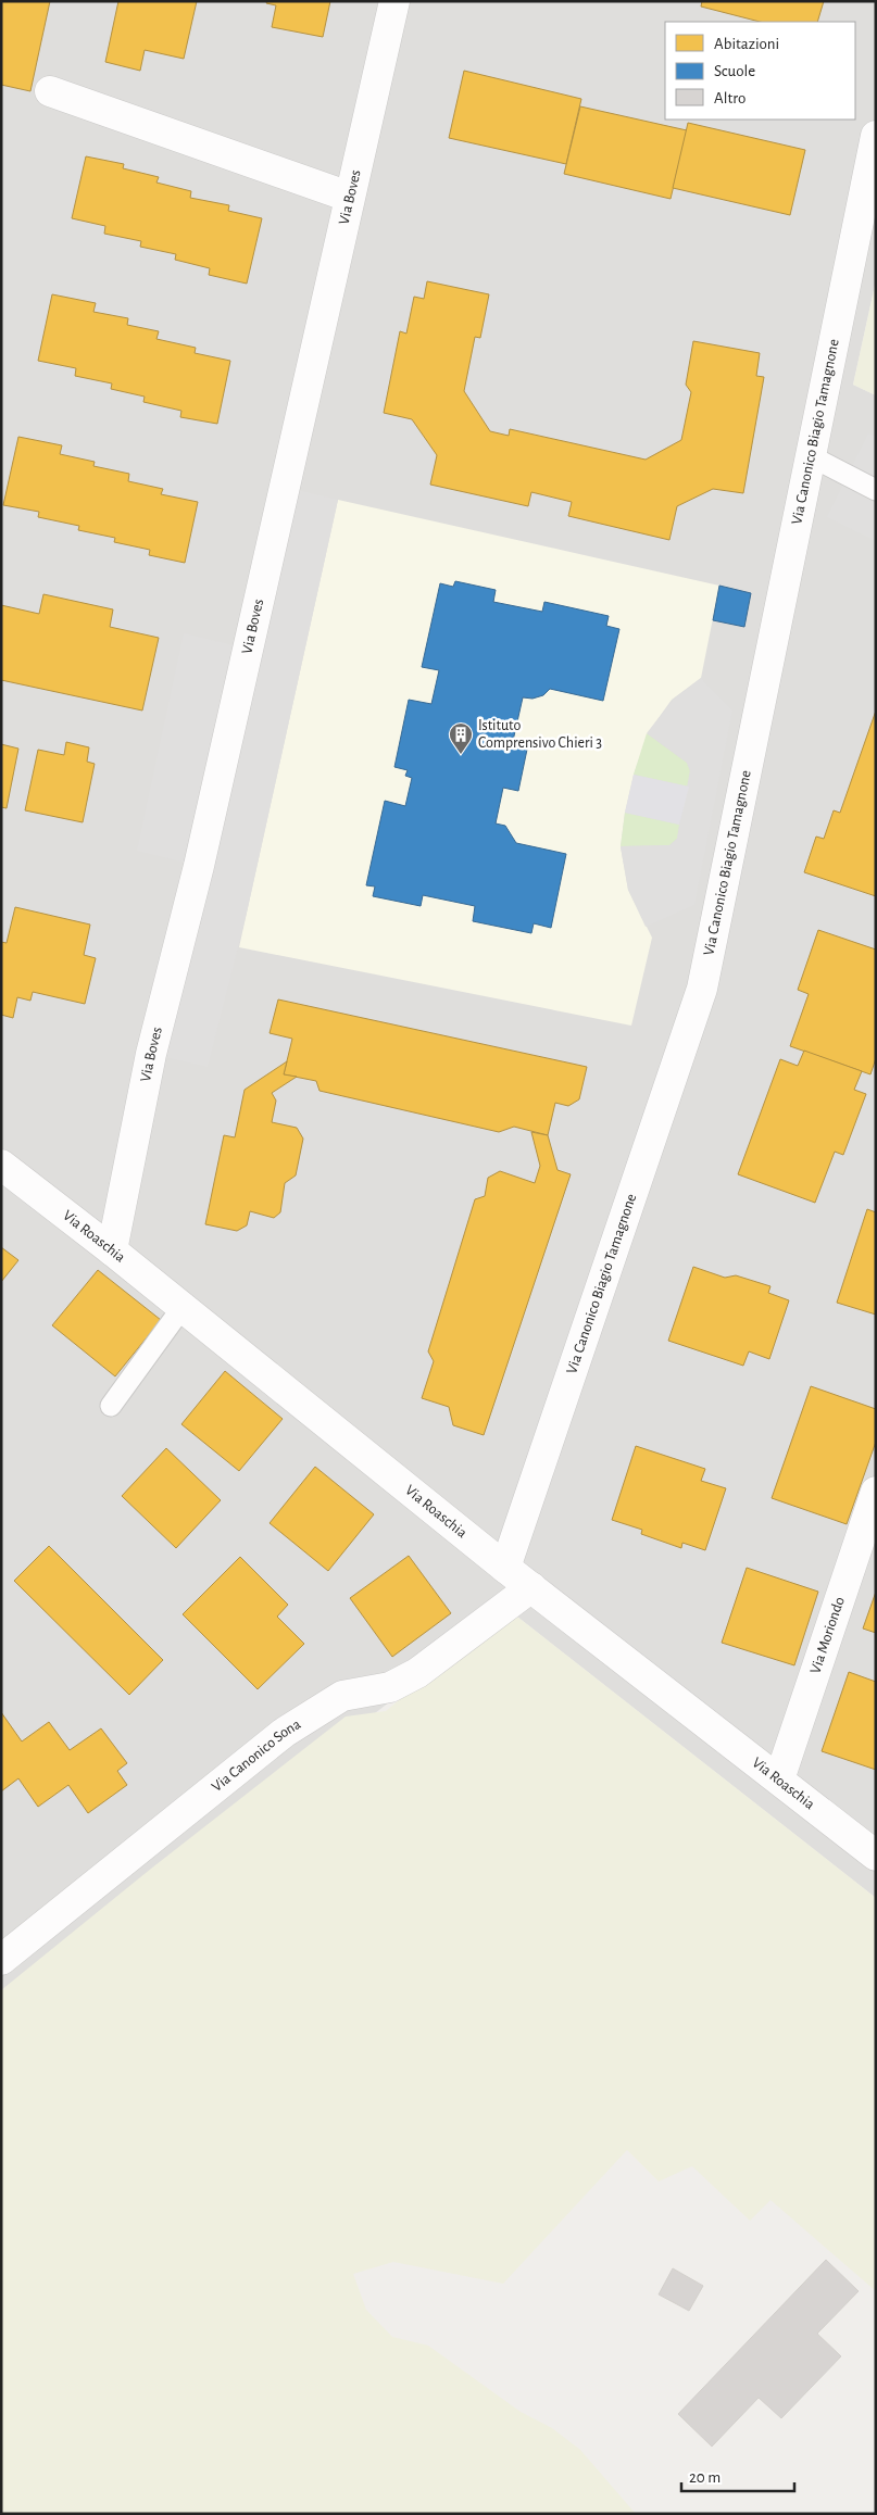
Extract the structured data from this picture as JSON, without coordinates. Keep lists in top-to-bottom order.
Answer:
{
  "streets": {
    "street": [
      "Via Boves",
      "Via Canonico Biagio Tamagnone",
      "Via Roaschia",
      "Via Moriondo",
      "Via Canonico Sona"
    ]
  },
  "crossings": [
    ["Via Boves", "Via Roaschia"],
    ["Via Canonico Biagio Tamagnone", "Via Roaschia"],
    ["Via Roaschia", "Via Moriondo"],
    ["Via Roaschia", "Via Canonico Sona"]
  ],
  "places": {
    "building": ["Istituto Comprensivo Chieri 3"]
  },
  "legend": ["Abitazioni", "Scuole", "Altro"],
  "scale_bar": "20 m"
}
